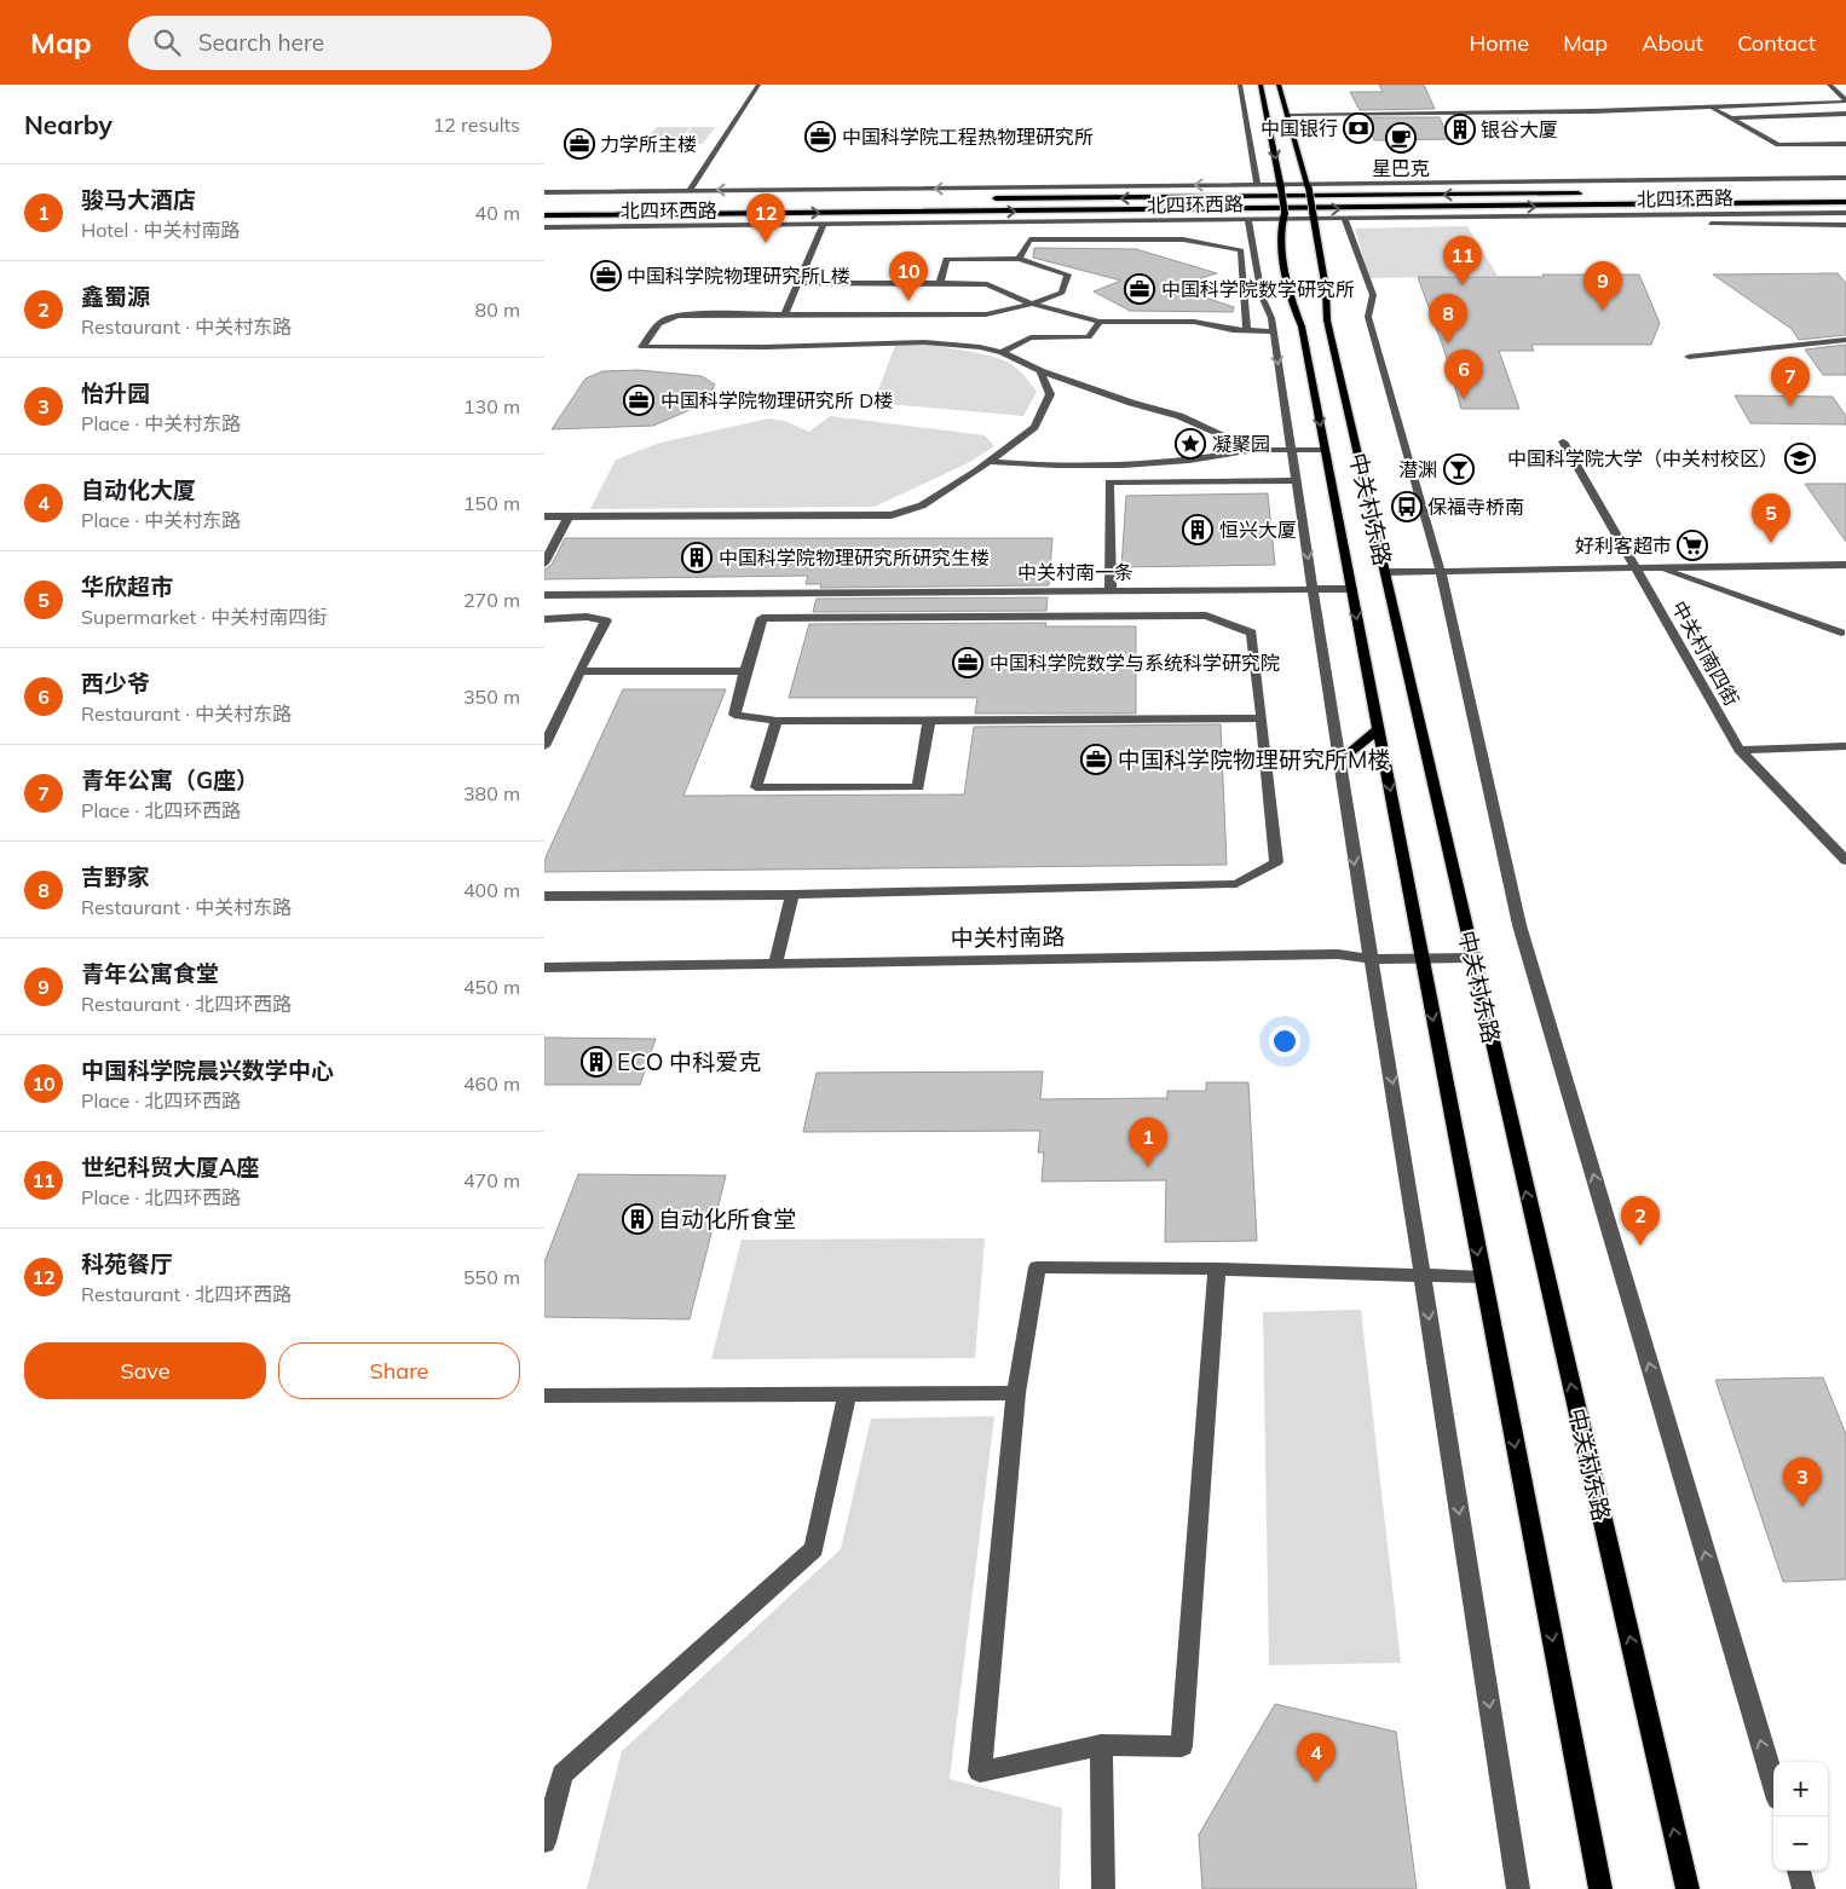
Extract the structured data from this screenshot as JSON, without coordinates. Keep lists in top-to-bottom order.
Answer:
{
  "streets": {
    "highway": ["北四环西路"],
    "main road": ["中关村东路"],
    "street": ["中关村南一条", "中关村南四街", "中关村南路"]
  },
  "crossings": [
    ["北四环西路", "中关村东路"],
    ["中关村东路", "中关村南一条"],
    ["中关村东路", "中关村南路"]
  ],
  "places": {
    "bank": ["中国银行"],
    "building": [
      "银谷大厦",
      "恒兴大厦",
      "中国科学院物理研究所研究生楼",
      "ECO 中科爱克",
      "自动化所食堂"
    ],
    "office": [
      "中国科学院工程热物理研究所",
      "力学所主楼",
      "中国科学院物理研究所L楼",
      "中国科学院数学研究所",
      "中国科学院物理研究所 D楼",
      "中国科学院数学与系统科学研究院",
      "中国科学院物理研究所M楼"
    ],
    "cafe": ["星巴克"],
    "place": ["凝聚园"],
    "school or university": ["中国科学院大学（中关村校区）"],
    "bar": ["潜渊"],
    "bus stop": ["保福寺桥南"],
    "supermarket": ["好利客超市"]
  },
  "page": {
    "header": "Map",
    "search": "Search here",
    "nav": [
      "Home",
      "Map",
      "About",
      "Contact"
    ],
    "heading": ["Nearby", "12 results"],
    "list": [
      {
        "mark": "1",
        "name": "骏马大酒店",
        "note": "Hotel · 中关村南路",
        "value": "40 m"
      },
      {
        "mark": "2",
        "name": "鑫蜀源",
        "note": "Restaurant · 中关村东路",
        "value": "80 m"
      },
      {
        "mark": "3",
        "name": "怡升园",
        "note": "Place · 中关村东路",
        "value": "130 m"
      },
      {
        "mark": "4",
        "name": "自动化大厦",
        "note": "Place · 中关村东路",
        "value": "150 m"
      },
      {
        "mark": "5",
        "name": "华欣超市",
        "note": "Supermarket · 中关村南四街",
        "value": "270 m"
      },
      {
        "mark": "6",
        "name": "西少爷",
        "note": "Restaurant · 中关村东路",
        "value": "350 m"
      },
      {
        "mark": "7",
        "name": "青年公寓（G座）",
        "note": "Place · 北四环西路",
        "value": "380 m"
      },
      {
        "mark": "8",
        "name": "吉野家",
        "note": "Restaurant · 中关村东路",
        "value": "400 m"
      },
      {
        "mark": "9",
        "name": "青年公寓食堂",
        "note": "Restaurant · 北四环西路",
        "value": "450 m"
      },
      {
        "mark": "10",
        "name": "中国科学院晨兴数学中心",
        "note": "Place · 北四环西路",
        "value": "460 m"
      },
      {
        "mark": "11",
        "name": "世纪科贸大厦A座",
        "note": "Place · 北四环西路",
        "value": "470 m"
      },
      {
        "mark": "12",
        "name": "科苑餐厅",
        "note": "Restaurant · 北四环西路",
        "value": "550 m"
      }
    ],
    "pins": [
      "12",
      "11",
      "10",
      "9",
      "8",
      "6",
      "7",
      "5",
      "1",
      "2",
      "3",
      "4"
    ],
    "buttons": ["Save", "Share"],
    "map_buttons": ["+", "−"]
  }
}
